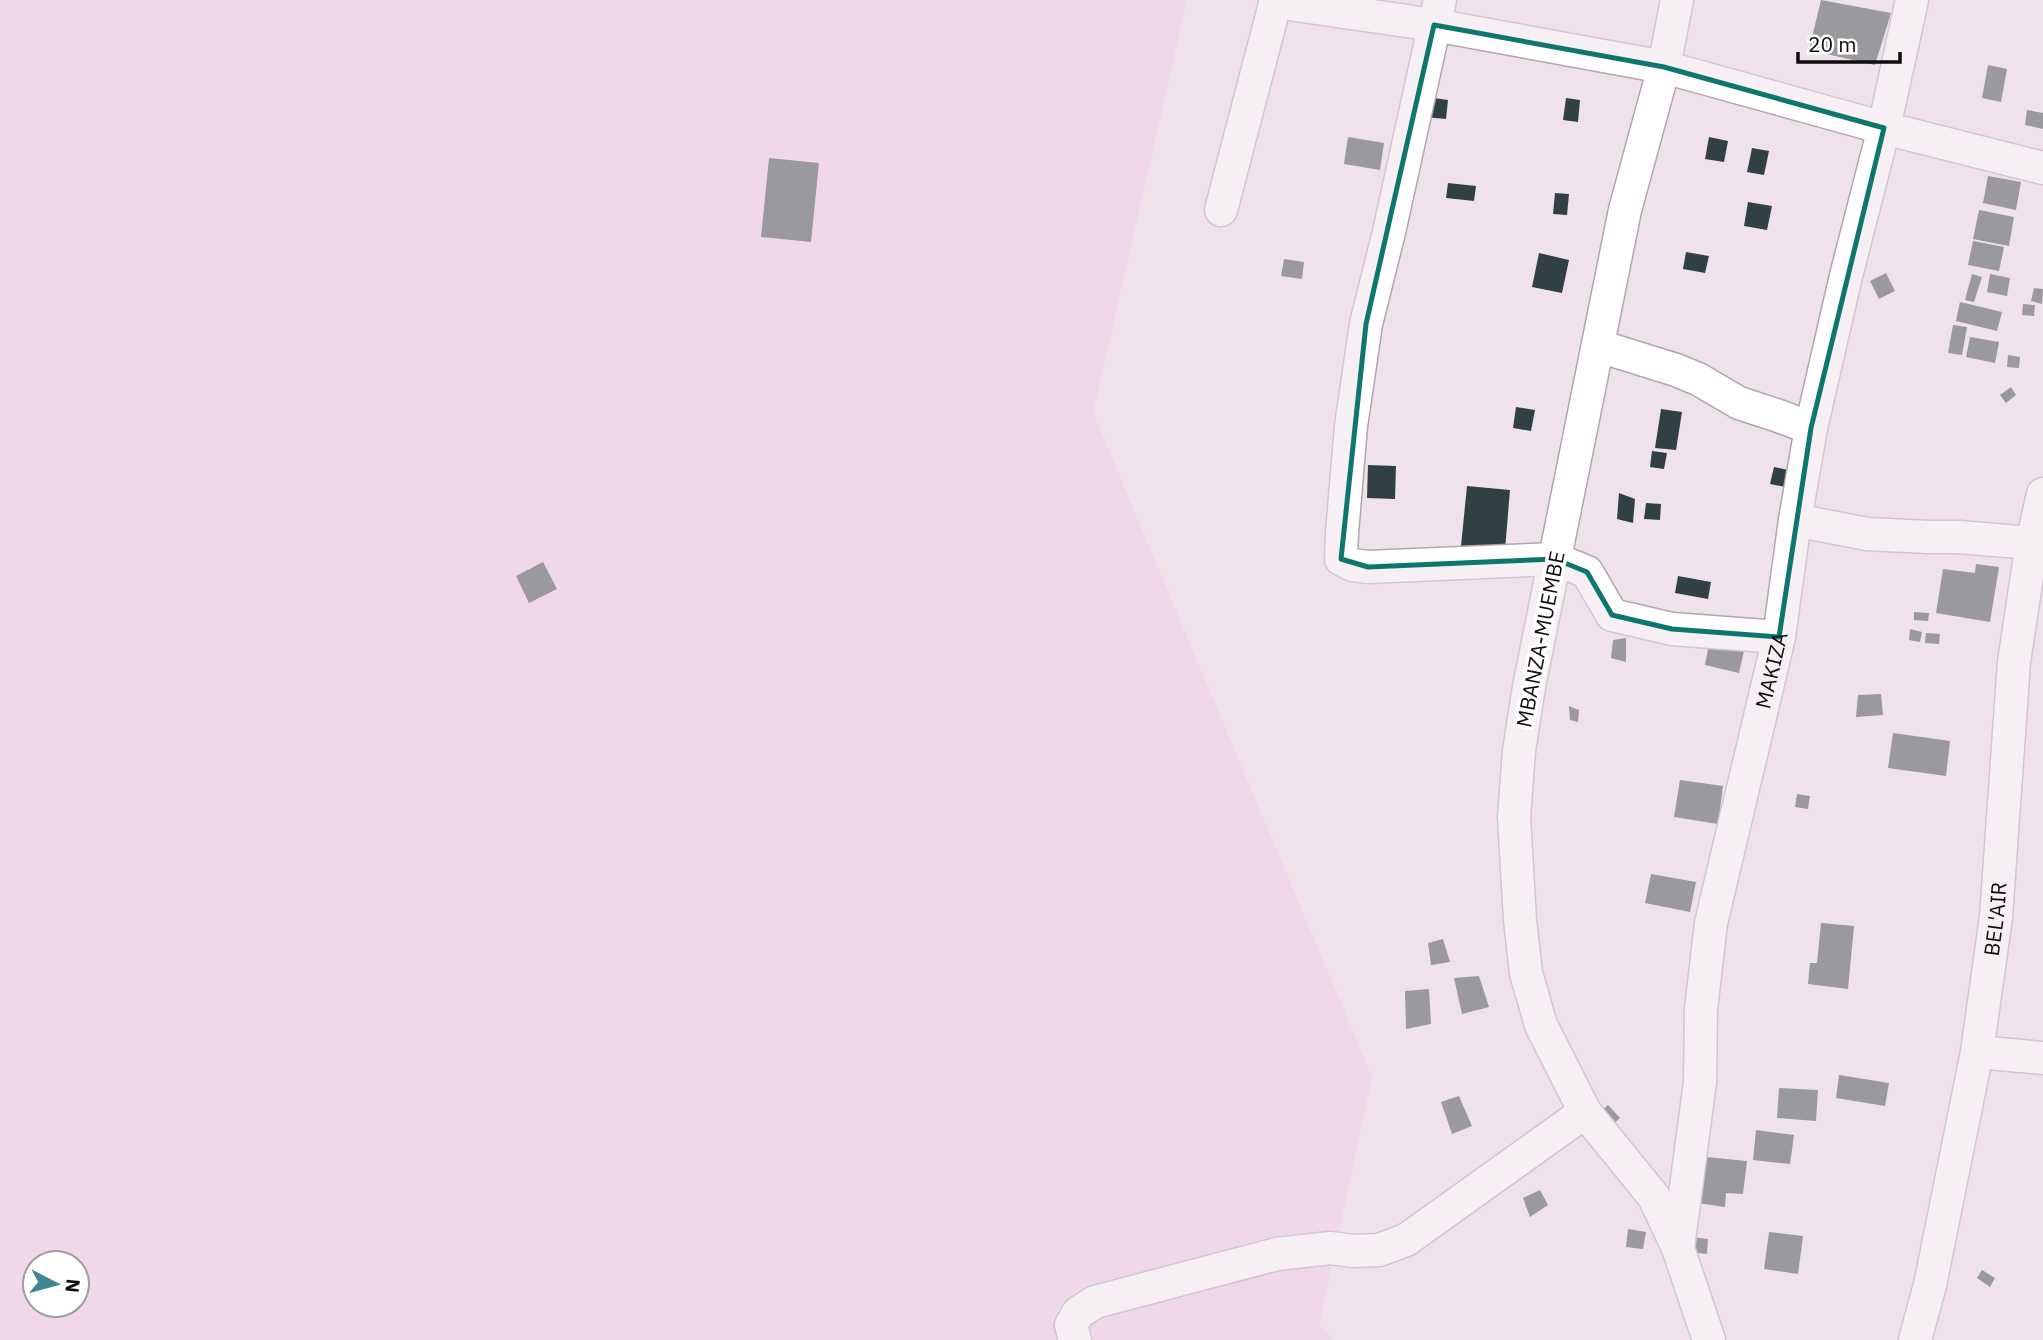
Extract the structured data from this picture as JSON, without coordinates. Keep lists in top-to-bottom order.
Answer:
{
  "streets": {
    "street": ["MBANZA-MUEMBE", "MAKIZA", "BEL'AIR"]
  },
  "crossings": [
    ["MBANZA-MUEMBE", "MAKIZA"]
  ],
  "scale_bar": "20 m",
  "north": "right"
}
